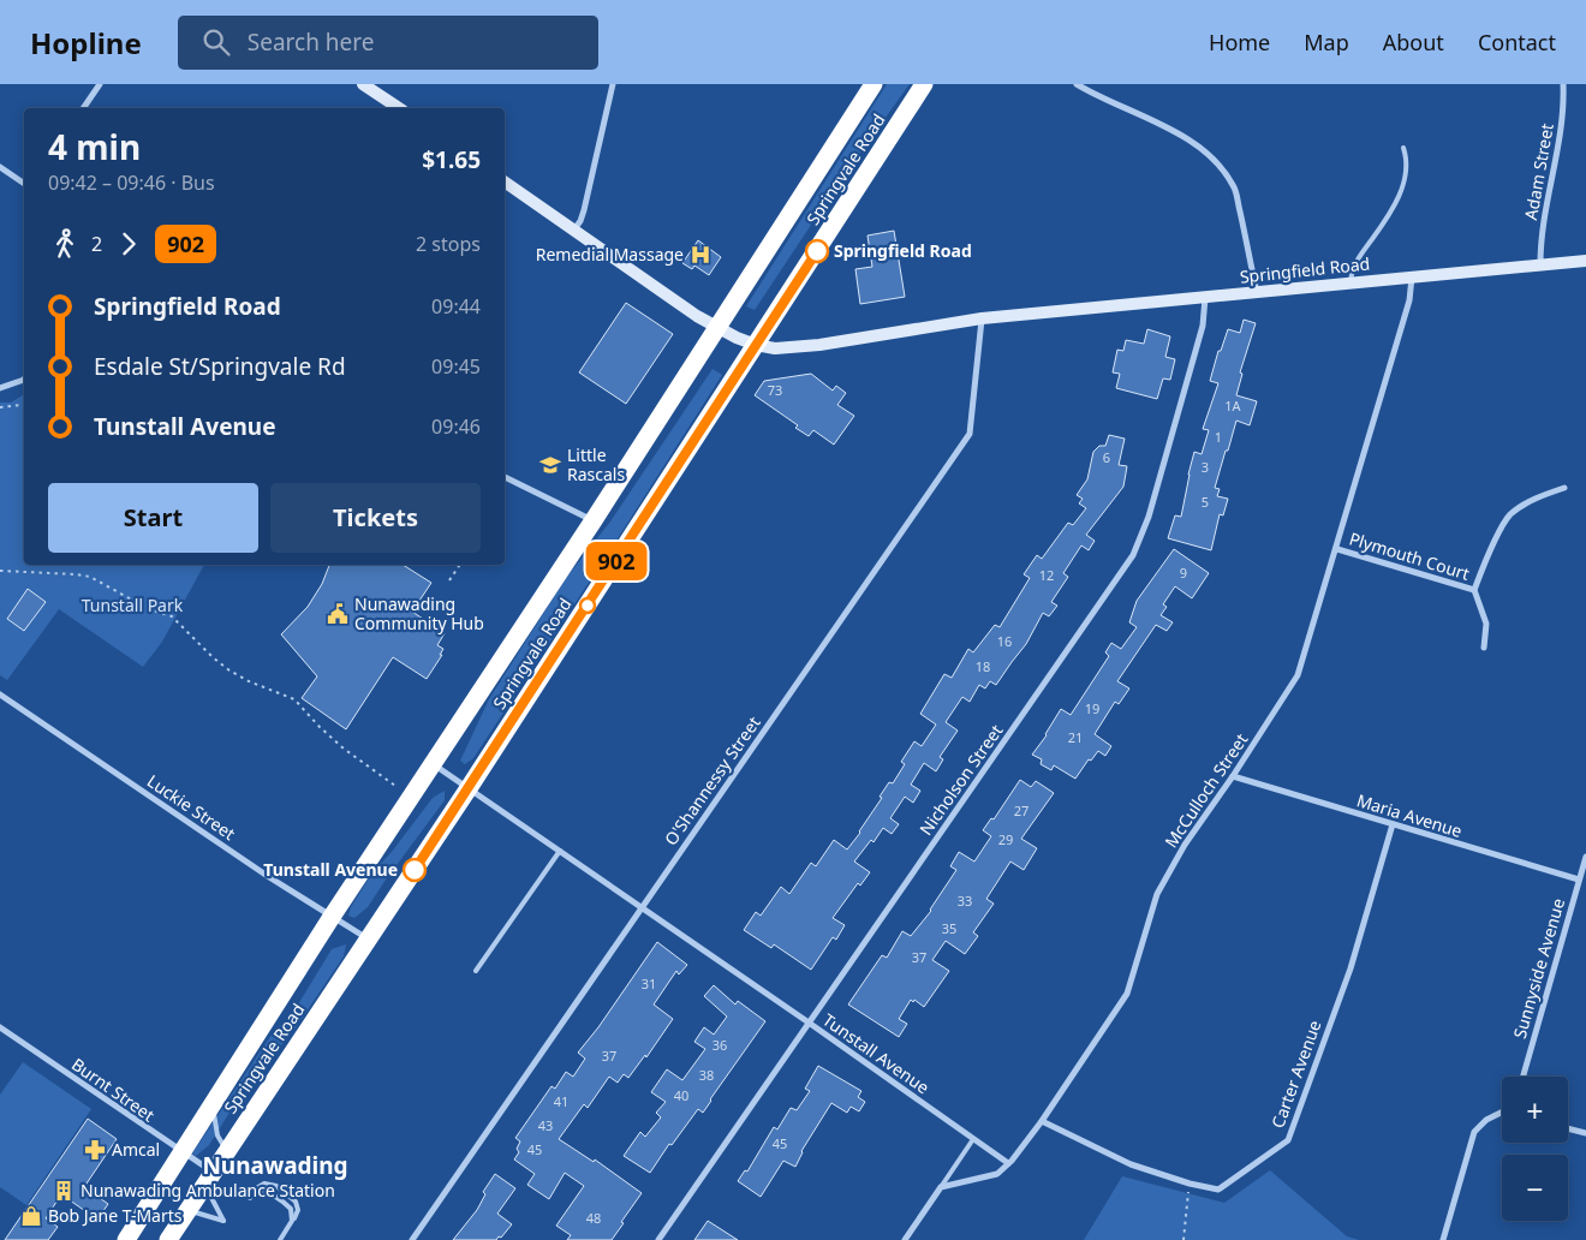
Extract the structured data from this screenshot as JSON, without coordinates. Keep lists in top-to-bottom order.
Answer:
{
  "streets": {
    "highway": ["Springvale Road"],
    "main road": ["Springfield Road"],
    "street": [
      "Adam Street",
      "Plymouth Court",
      "Nicholson Street",
      "O'Shannessy Street",
      "McCulloch Street",
      "Luckie Street",
      "Maria Avenue",
      "Sunnyside Avenue",
      "Tunstall Avenue",
      "Carter Avenue",
      "Burnt Street"
    ]
  },
  "crossings": [
    ["Springvale Road", "Springfield Road"],
    ["Springvale Road", "Luckie Street"],
    ["Springvale Road", "Tunstall Avenue"],
    ["Springvale Road", "Burnt Street"],
    ["Adam Street", "Springfield Road"],
    ["Springfield Road", "Nicholson Street"],
    ["Springfield Road", "O'Shannessy Street"],
    ["Springfield Road", "McCulloch Street"],
    ["Plymouth Court", "McCulloch Street"],
    ["Nicholson Street", "Tunstall Avenue"],
    ["O'Shannessy Street", "Tunstall Avenue"],
    ["McCulloch Street", "Maria Avenue"],
    ["McCulloch Street", "Tunstall Avenue"],
    ["McCulloch Street", "Carter Avenue"],
    ["Maria Avenue", "Sunnyside Avenue"],
    ["Maria Avenue", "Carter Avenue"]
  ],
  "districts": ["Nunawading"],
  "parks": ["Tunstall Park"],
  "places": {
    "other": ["Springfield Road", "Tunstall Avenue"],
    "hospital": ["Remedial Massage"],
    "school or university": ["Little Rascals"],
    "public building": ["Nunawading Community Hub"],
    "pharmacy": ["Amcal"],
    "building": ["Nunawading Ambulance Station"],
    "shop": ["Bob Jane T-Marts"]
  },
  "lines": ["bus line 902"],
  "house_numbers": [
    "73",
    "1A",
    "1",
    "6",
    "3",
    "5",
    "9",
    "12",
    "16",
    "18",
    "19",
    "21",
    "27",
    "29",
    "33",
    "35",
    "37",
    "31",
    "36",
    "37",
    "38",
    "40",
    "41",
    "43",
    "45",
    "45",
    "48"
  ],
  "page": {
    "header": "Hopline",
    "search": "Search here",
    "nav": [
      "Home",
      "Map",
      "About",
      "Contact"
    ],
    "on_map": "902",
    "heading": ["4 min", "09:42 – 09:46 · Bus", "$1.65"],
    "legs": ["2", "902", "2 stops"],
    "list": [
      {
        "name": "Springfield Road",
        "value": "09:44"
      },
      {
        "name": "Esdale St/Springvale Rd",
        "value": "09:45"
      },
      {
        "name": "Tunstall Avenue",
        "value": "09:46"
      }
    ],
    "buttons": ["Start", "Tickets"],
    "map_buttons": ["+", "−"]
  }
}
